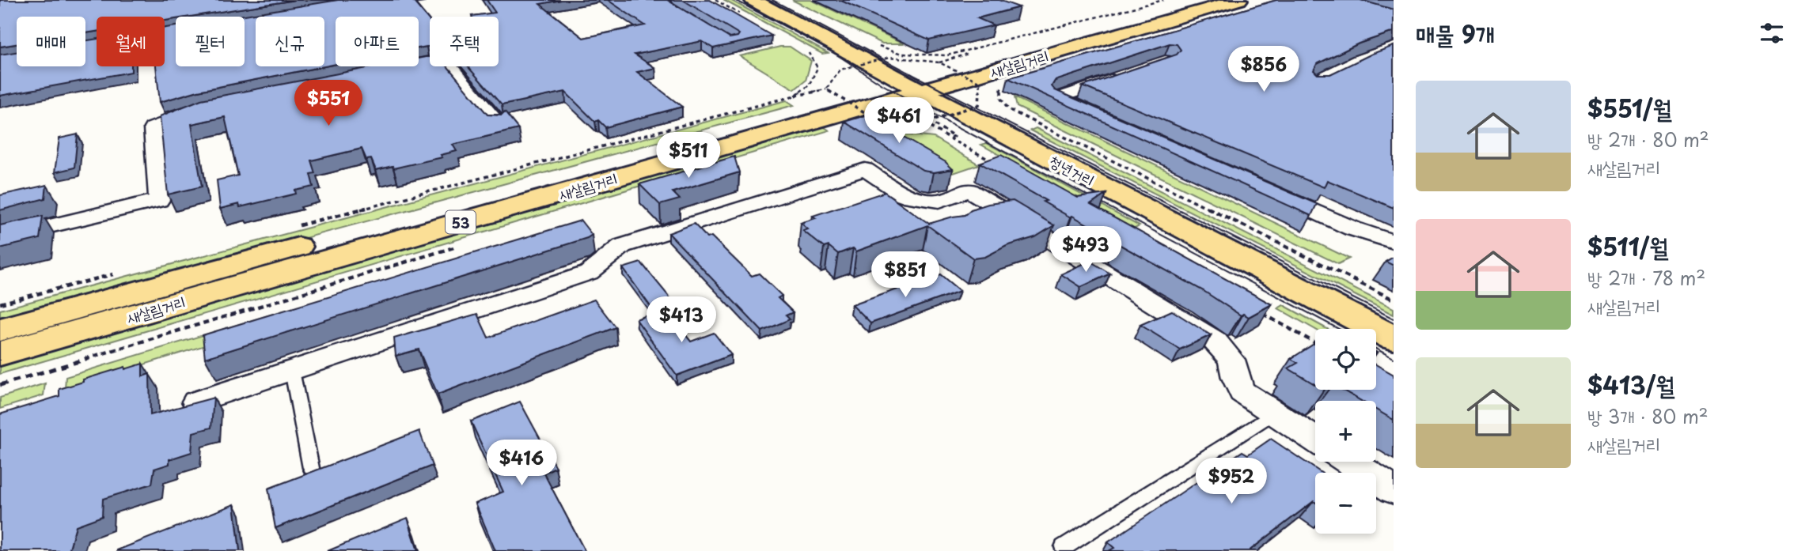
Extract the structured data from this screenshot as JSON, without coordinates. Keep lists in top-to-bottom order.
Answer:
{
  "streets": {
    "main road": ["새살림거리", "청년거리", "53"]
  },
  "crossings": [
    ["새살림거리", "청년거리"]
  ],
  "page": {
    "heading": "매물 9개",
    "chip": [
      "매매",
      "월세",
      "필터",
      "신규",
      "아파트",
      "주택"
    ],
    "price": [
      "$856",
      "$551",
      "$461",
      "$511",
      "$493",
      "$851",
      "$413",
      "$416",
      "$952"
    ],
    "list": [
      {
        "name": "$551/월",
        "note": "방 2개 · 80 m² · 새살림거리"
      },
      {
        "name": "$511/월",
        "note": "방 2개 · 78 m² · 새살림거리"
      },
      {
        "name": "$413/월",
        "note": "방 3개 · 80 m² · 새살림거리"
      }
    ],
    "map_buttons": ["+", "−"]
  }
}
